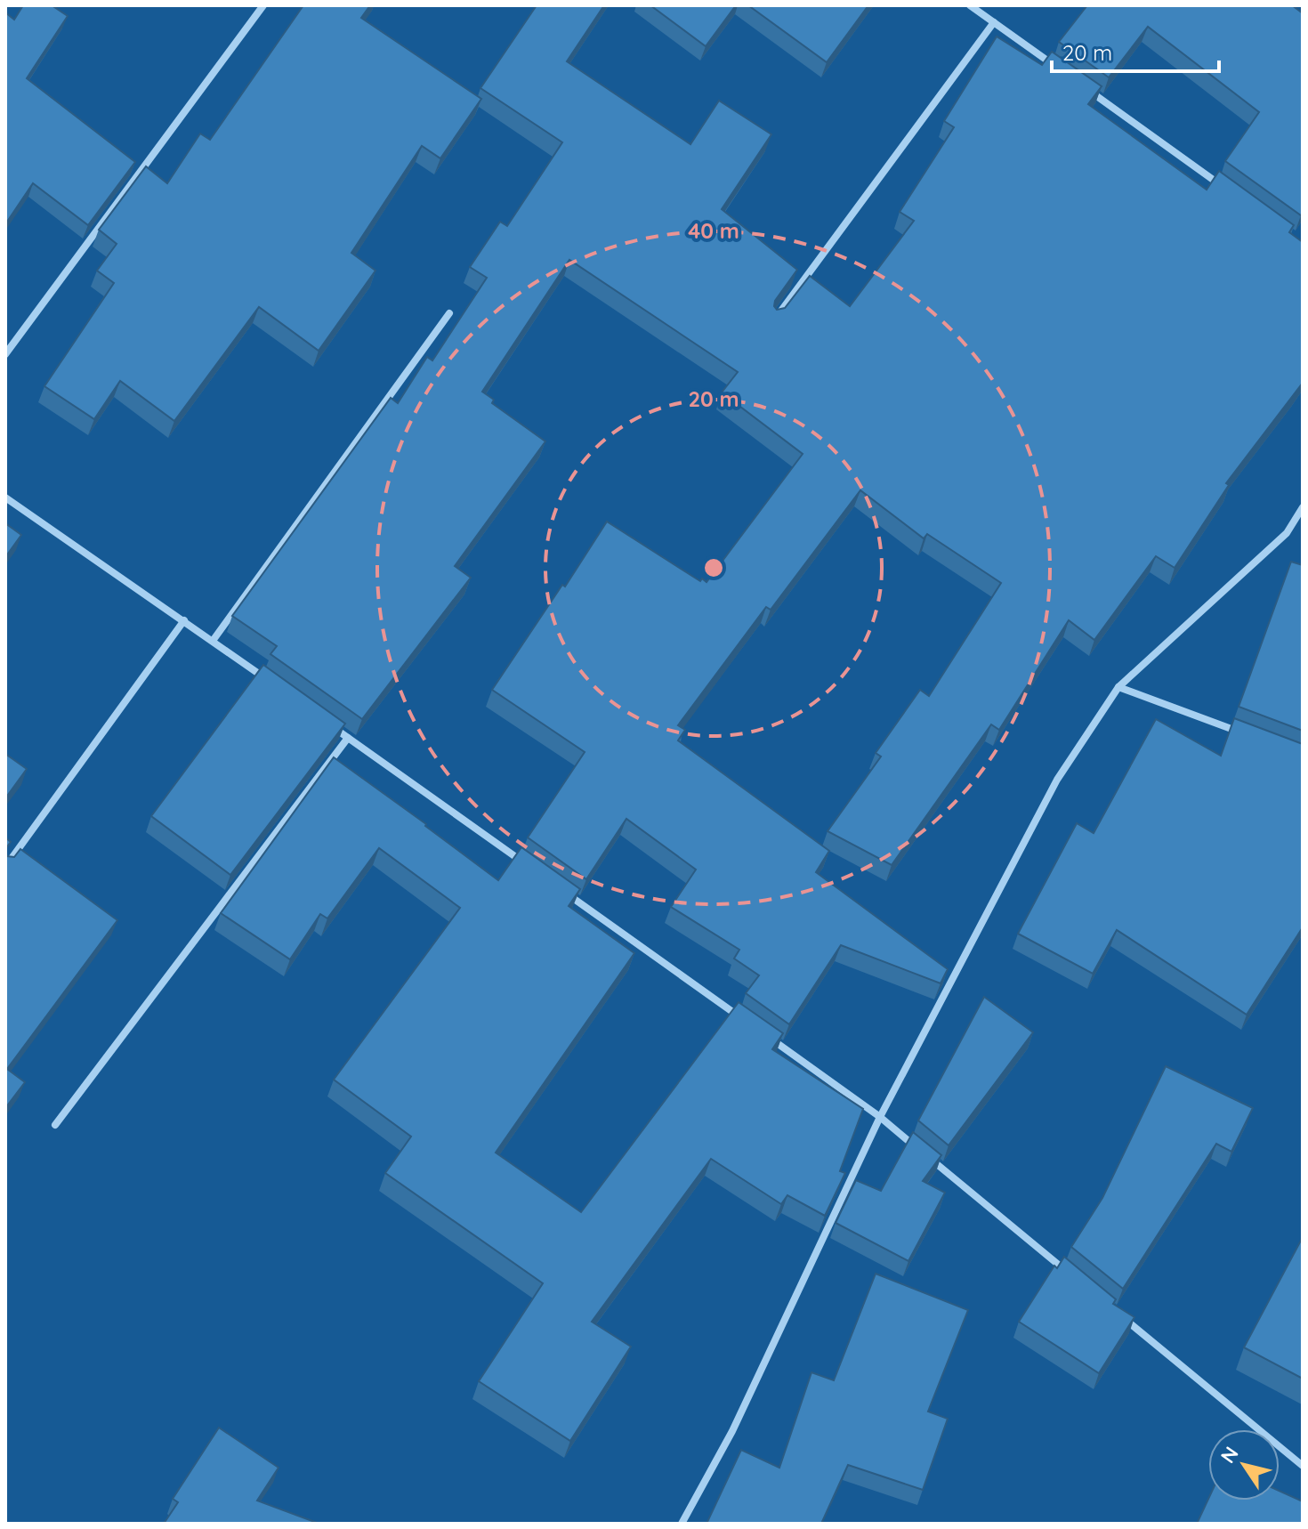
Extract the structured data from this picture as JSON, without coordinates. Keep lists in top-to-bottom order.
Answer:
{
  "scale_bar": "20 m",
  "north": "top left",
  "rings": ["40 m", "20 m"]
}
